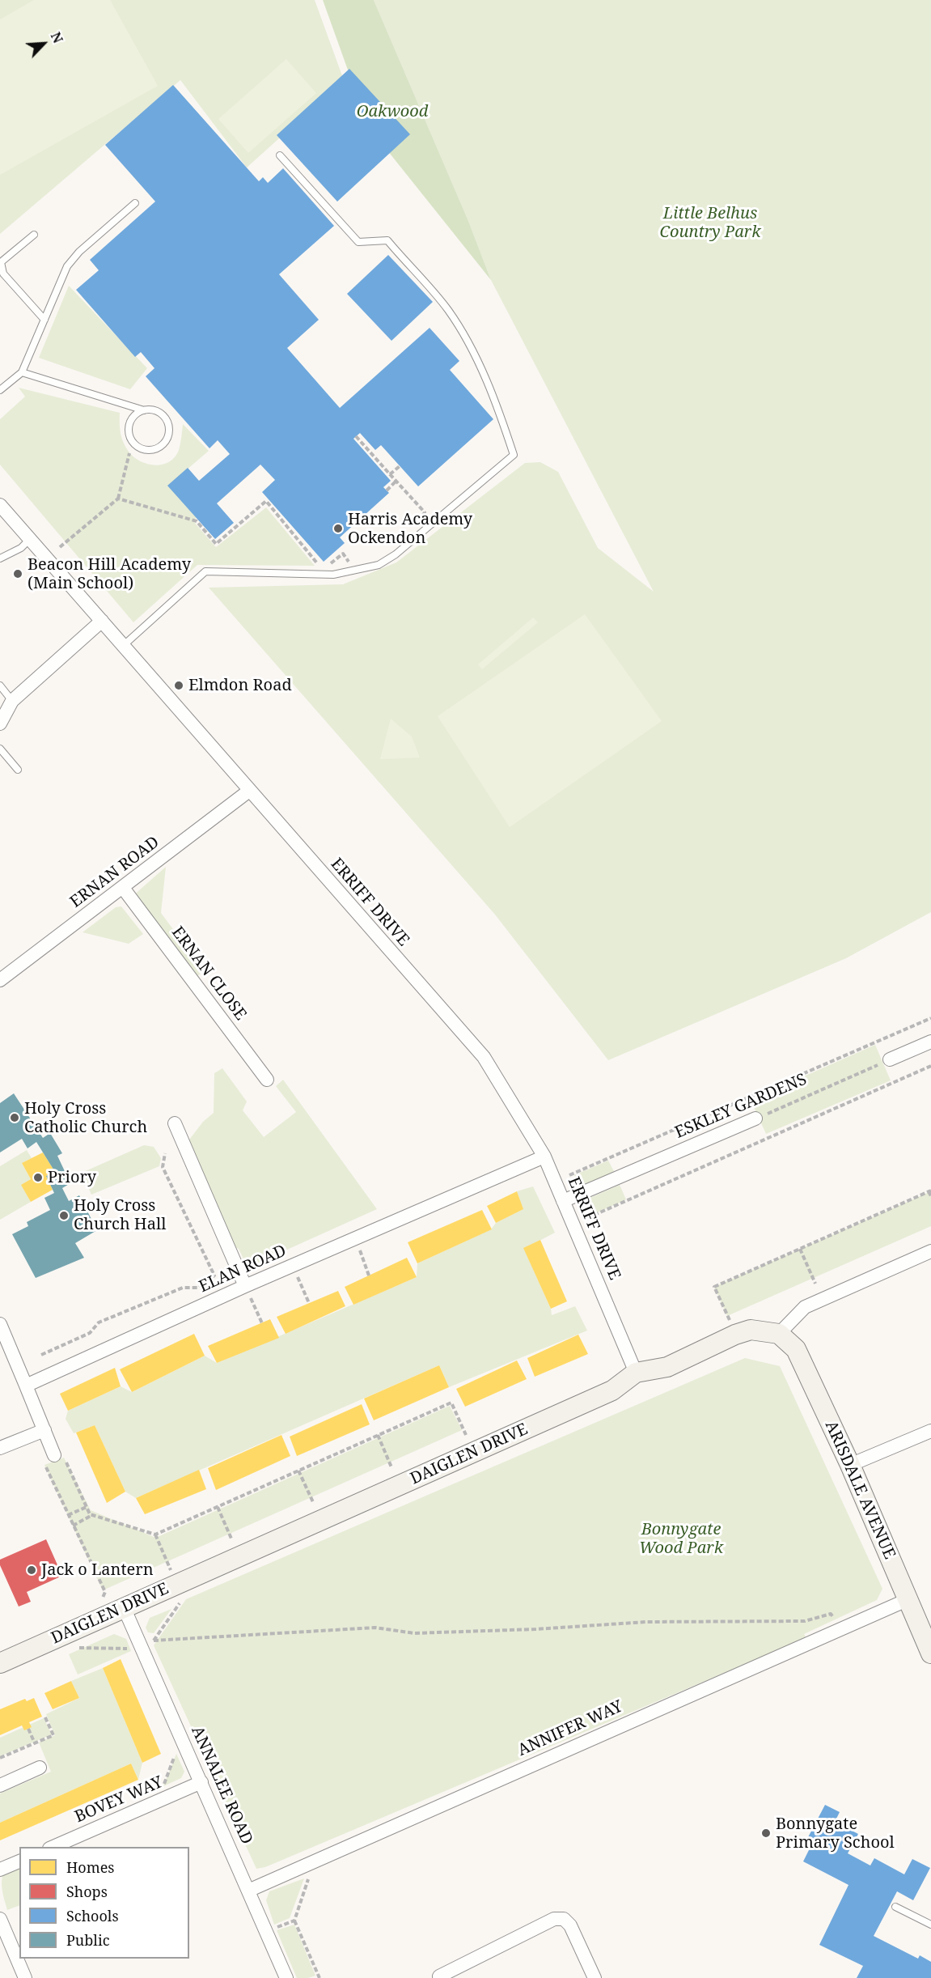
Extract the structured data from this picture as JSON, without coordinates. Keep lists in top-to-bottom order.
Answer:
{
  "streets": {
    "street": [
      "ERNAN ROAD",
      "ERRIFF DRIVE",
      "ERNAN CLOSE",
      "ESKLEY GARDENS",
      "ELAN ROAD",
      "DAIGLEN DRIVE",
      "ARISDALE AVENUE",
      "ANNIFER WAY",
      "ANNALEE ROAD",
      "BOVEY WAY"
    ]
  },
  "crossings": [
    ["ERNAN ROAD", "ERRIFF DRIVE"],
    ["ERNAN ROAD", "ERNAN CLOSE"],
    ["ERRIFF DRIVE", "ESKLEY GARDENS"],
    ["ERRIFF DRIVE", "ELAN ROAD"],
    ["ERRIFF DRIVE", "DAIGLEN DRIVE"],
    ["DAIGLEN DRIVE", "ARISDALE AVENUE"],
    ["DAIGLEN DRIVE", "ANNALEE ROAD"],
    ["ARISDALE AVENUE", "ANNIFER WAY"],
    ["ANNIFER WAY", "ANNALEE ROAD"],
    ["ANNALEE ROAD", "BOVEY WAY"]
  ],
  "parks": ["Oakwood", "Little Belhus Country Park", "Bonnygate Wood Park"],
  "places": [
    "Harris Academy Ockendon",
    "Beacon Hill Academy (Main School)",
    "Elmdon Road",
    "Holy Cross Catholic Church",
    "Priory",
    "Holy Cross Church Hall",
    "Jack o Lantern",
    "Bonnygate Primary School"
  ],
  "legend": [
    "Homes",
    "Shops",
    "Schools",
    "Public"
  ],
  "north": "top right"
}
